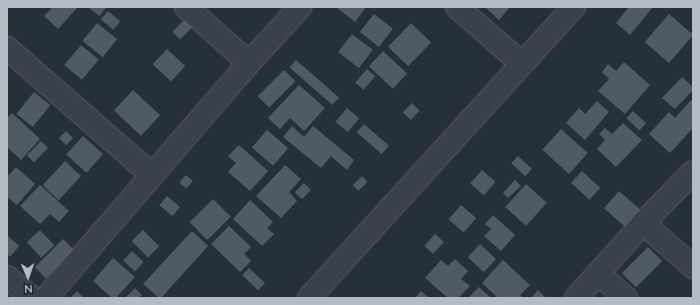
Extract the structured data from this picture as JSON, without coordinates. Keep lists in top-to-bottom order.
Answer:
{
  "north": "bottom"
}
